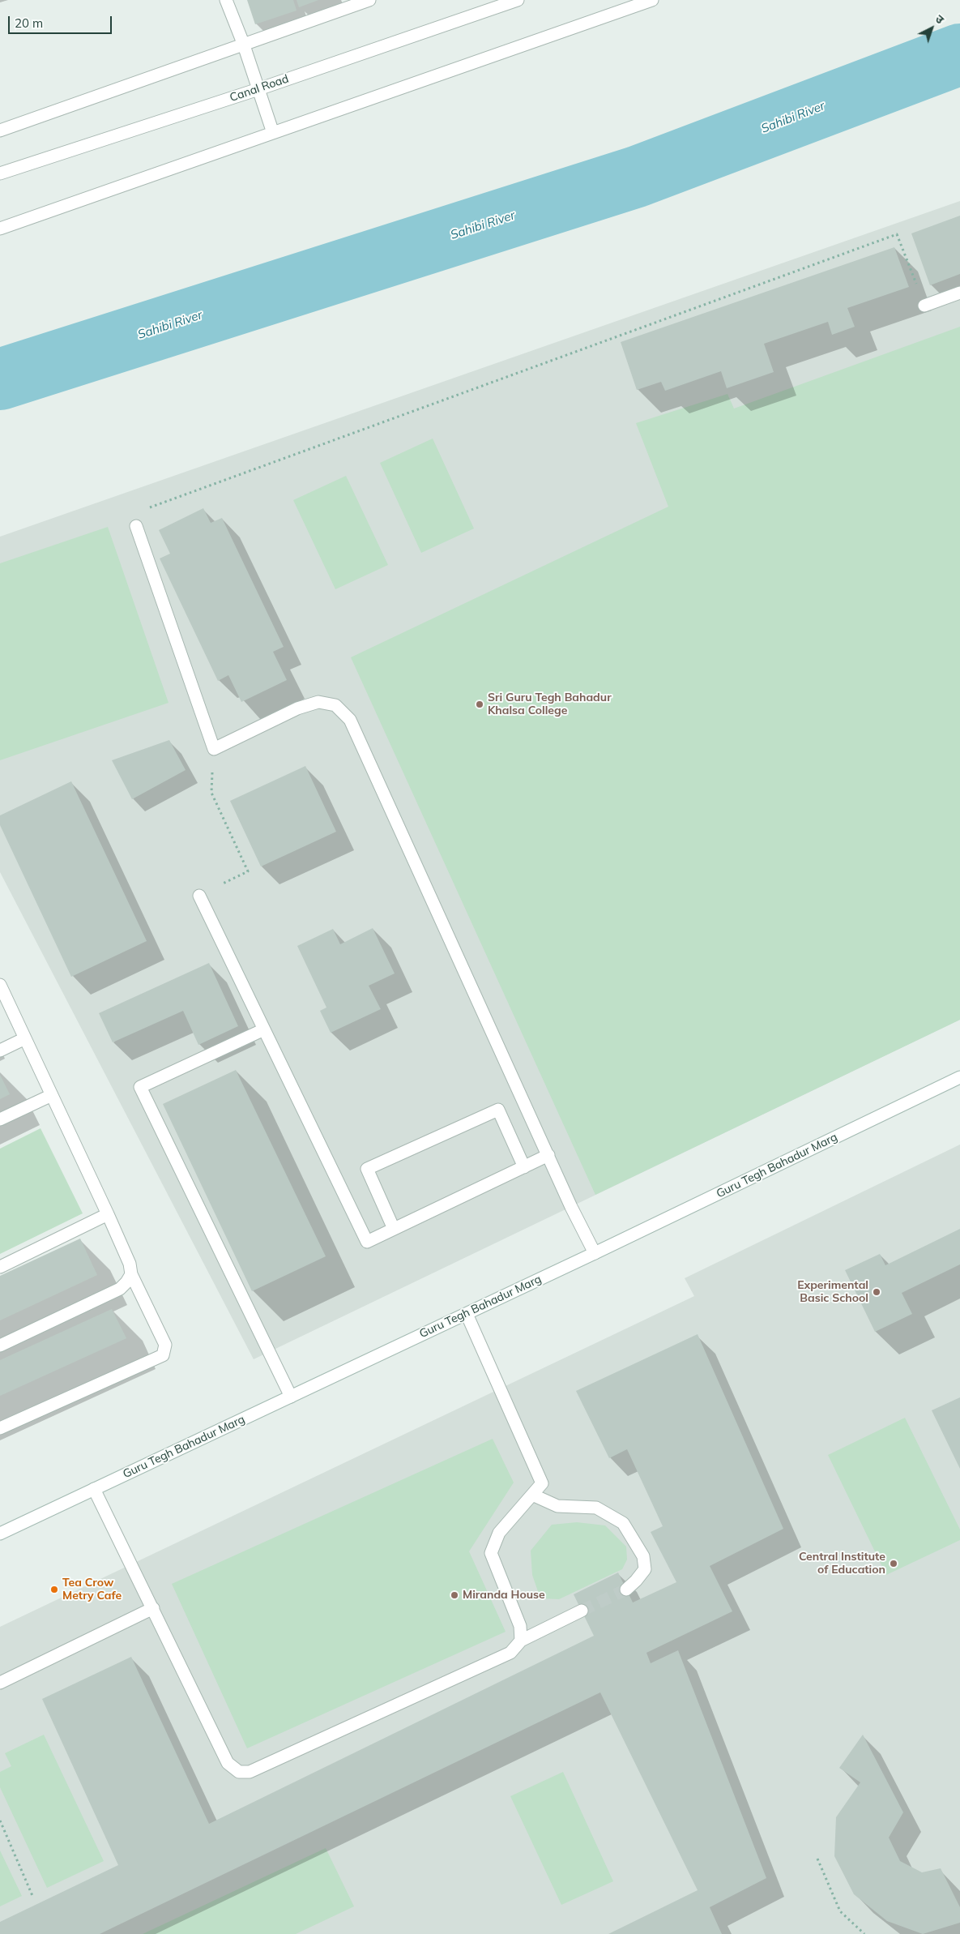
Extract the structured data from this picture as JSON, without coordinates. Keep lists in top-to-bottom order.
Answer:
{
  "streets": {
    "street": ["Canal Road", "Guru Tegh Bahadur Marg"]
  },
  "water": ["Sahibi River"],
  "places": [
    "Sri Guru Tegh Bahadur Khalsa College",
    "Experimental Basic School",
    "Central Institute of Education",
    "Tea Crow Metry Cafe",
    "Miranda House"
  ],
  "scale_bar": "20 m",
  "north": "top right"
}
